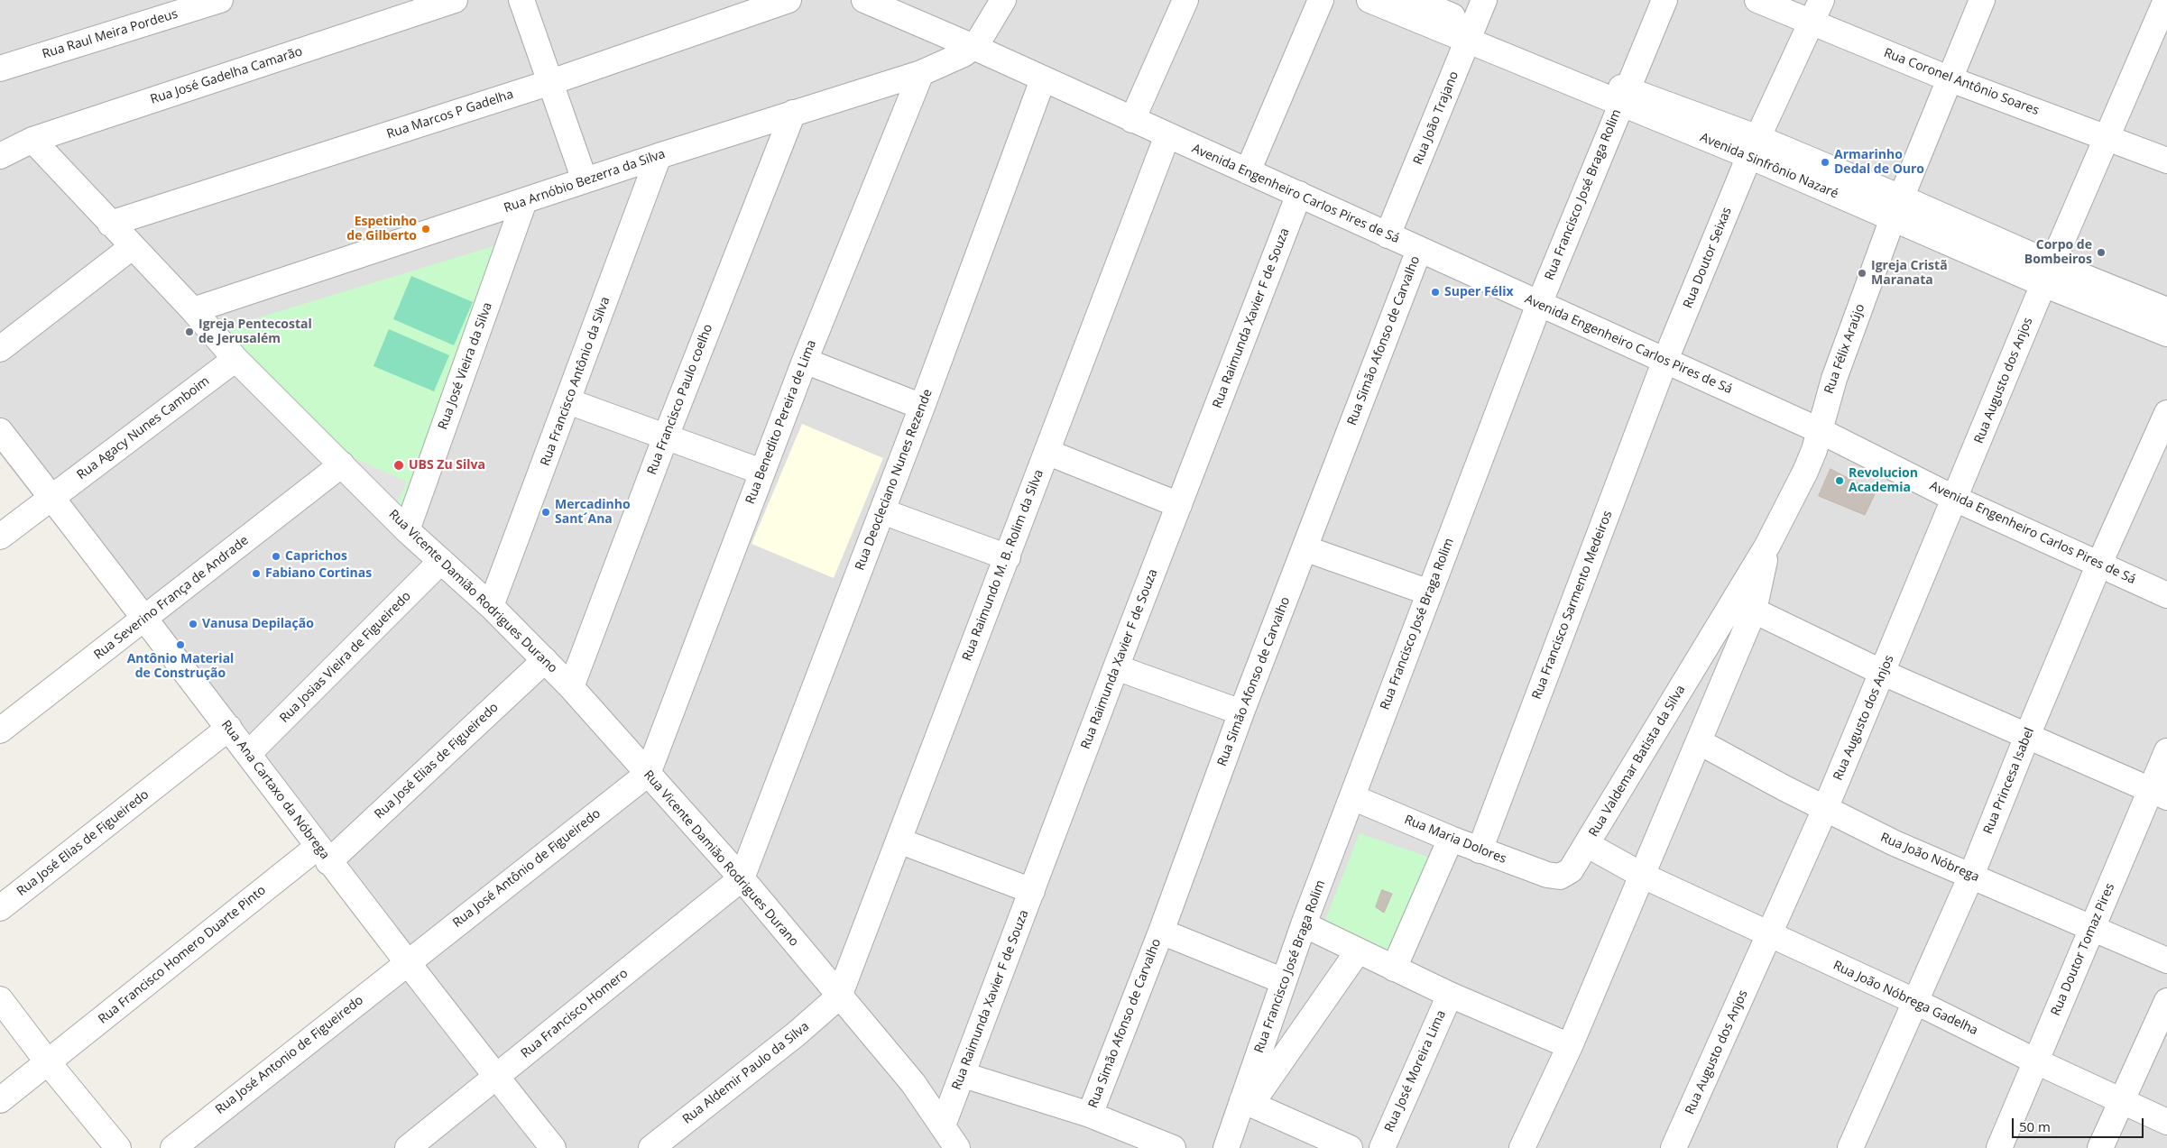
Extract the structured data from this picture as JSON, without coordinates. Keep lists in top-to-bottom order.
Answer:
{
  "streets": {
    "street": [
      "Rua Raul Meira Pordeus",
      "Rua José Gadelha Camarão",
      "Rua Coronel Antônio Soares",
      "Rua Marcos P Gadelha",
      "Rua João Trajano",
      "Avenida Sinfrônio Nazaré",
      "Rua Arnóbio Bezerra da Silva",
      "Avenida Engenheiro Carlos Pires de Sá",
      "Rua Francisco José Braga Rolim",
      "Rua Doutor Seixas",
      "Rua Raimunda Xavier F de Souza",
      "Rua Simão Afonso de Carvalho",
      "Rua Félix Araújo",
      "Rua José Vieira da Silva",
      "Rua Augusto dos Anjos",
      "Rua Francisco Antônio da Silva",
      "Rua Francisco Paulo coelho",
      "Rua Benedito Pereira de Lima",
      "Rua Agacy Nunes Camboim",
      "Rua Deocleciano Nunes Rezende",
      "Rua Raimundo M. B. Rolim da Silva",
      "Rua Vicente Damião Rodrigues Durano",
      "Rua Severino França de Andrade",
      "Rua Francisco Sarmento Medeiros",
      "Rua Josias Vieira de Figueiredo",
      "Rua José Elias de Figueiredo",
      "Rua Valdemar Batista da Silva",
      "Rua Princesa Isabel",
      "Rua Ana Cartaxo da Nóbrega",
      "Rua Maria Dolores",
      "Rua João Nóbrega",
      "Rua José Antônio de Figueiredo",
      "Rua Doutor Tomaz Pires",
      "Rua Francisco Homero Duarte Pinto",
      "Rua João Nóbrega Gadelha",
      "Rua Francisco Homero",
      "Rua José Antonio de Figueiredo",
      "Rua José Moreira Lima",
      "Rua Aldemir Paulo da Silva"
    ]
  },
  "crossings": [
    ["Rua José Gadelha Camarão", "Rua Vicente Damião Rodrigues Durano"],
    ["Rua Coronel Antônio Soares", "Rua Doutor Seixas"],
    ["Rua Coronel Antônio Soares", "Rua Félix Araújo"],
    ["Rua Coronel Antônio Soares", "Rua Augusto dos Anjos"],
    ["Rua Marcos P Gadelha", "Rua Vicente Damião Rodrigues Durano"],
    ["Rua João Trajano", "Avenida Sinfrônio Nazaré"],
    ["Rua João Trajano", "Avenida Engenheiro Carlos Pires de Sá"],
    ["Avenida Sinfrônio Nazaré", "Rua Francisco José Braga Rolim"],
    ["Avenida Sinfrônio Nazaré", "Rua Doutor Seixas"],
    ["Avenida Sinfrônio Nazaré", "Rua Félix Araújo"],
    ["Avenida Sinfrônio Nazaré", "Rua Augusto dos Anjos"],
    ["Rua Arnóbio Bezerra da Silva", "Avenida Engenheiro Carlos Pires de Sá"],
    ["Rua Arnóbio Bezerra da Silva", "Rua José Vieira da Silva"],
    ["Rua Arnóbio Bezerra da Silva", "Rua Francisco Antônio da Silva"],
    ["Rua Arnóbio Bezerra da Silva", "Rua Francisco Paulo coelho"],
    ["Rua Arnóbio Bezerra da Silva", "Rua Benedito Pereira de Lima"],
    ["Rua Arnóbio Bezerra da Silva", "Rua Vicente Damião Rodrigues Durano"],
    ["Avenida Engenheiro Carlos Pires de Sá", "Rua Francisco José Braga Rolim"],
    ["Avenida Engenheiro Carlos Pires de Sá", "Rua Doutor Seixas"],
    ["Avenida Engenheiro Carlos Pires de Sá", "Rua Raimunda Xavier F de Souza"],
    ["Avenida Engenheiro Carlos Pires de Sá", "Rua Simão Afonso de Carvalho"],
    ["Avenida Engenheiro Carlos Pires de Sá", "Rua Félix Araújo"],
    ["Avenida Engenheiro Carlos Pires de Sá", "Rua Augusto dos Anjos"],
    ["Avenida Engenheiro Carlos Pires de Sá", "Rua Deocleciano Nunes Rezende"],
    ["Avenida Engenheiro Carlos Pires de Sá", "Rua Raimundo M. B. Rolim da Silva"],
    ["Avenida Engenheiro Carlos Pires de Sá", "Rua Francisco Sarmento Medeiros"],
    ["Avenida Engenheiro Carlos Pires de Sá", "Rua Valdemar Batista da Silva"],
    ["Avenida Engenheiro Carlos Pires de Sá", "Rua Princesa Isabel"],
    ["Rua Francisco José Braga Rolim", "Rua Maria Dolores"],
    ["Rua Doutor Seixas", "Rua Francisco Sarmento Medeiros"],
    ["Rua Raimunda Xavier F de Souza", "Rua Vicente Damião Rodrigues Durano"],
    ["Rua Félix Araújo", "Rua Valdemar Batista da Silva"],
    ["Rua José Vieira da Silva", "Rua Vicente Damião Rodrigues Durano"],
    ["Rua Augusto dos Anjos", "Rua João Nóbrega"],
    ["Rua Augusto dos Anjos", "Rua João Nóbrega Gadelha"],
    ["Rua Francisco Antônio da Silva", "Rua Vicente Damião Rodrigues Durano"],
    ["Rua Francisco Paulo coelho", "Rua Vicente Damião Rodrigues Durano"],
    ["Rua Benedito Pereira de Lima", "Rua Vicente Damião Rodrigues Durano"],
    ["Rua Benedito Pereira de Lima", "Rua José Antônio de Figueiredo"],
    ["Rua Agacy Nunes Camboim", "Rua Vicente Damião Rodrigues Durano"],
    ["Rua Agacy Nunes Camboim", "Rua Ana Cartaxo da Nóbrega"],
    ["Rua Deocleciano Nunes Rezende", "Rua Vicente Damião Rodrigues Durano"],
    ["Rua Deocleciano Nunes Rezende", "Rua Francisco Homero"],
    ["Rua Raimundo M. B. Rolim da Silva", "Rua Vicente Damião Rodrigues Durano"],
    ["Rua Raimundo M. B. Rolim da Silva", "Rua Aldemir Paulo da Silva"],
    ["Rua Vicente Damião Rodrigues Durano", "Rua Severino França de Andrade"],
    ["Rua Vicente Damião Rodrigues Durano", "Rua Josias Vieira de Figueiredo"],
    ["Rua Vicente Damião Rodrigues Durano", "Rua José Elias de Figueiredo"],
    ["Rua Vicente Damião Rodrigues Durano", "Rua José Antônio de Figueiredo"],
    ["Rua Vicente Damião Rodrigues Durano", "Rua Francisco Homero"],
    ["Rua Vicente Damião Rodrigues Durano", "Rua Aldemir Paulo da Silva"],
    ["Rua Severino França de Andrade", "Rua Ana Cartaxo da Nóbrega"],
    ["Rua Francisco Sarmento Medeiros", "Rua Maria Dolores"],
    ["Rua Josias Vieira de Figueiredo", "Rua Ana Cartaxo da Nóbrega"],
    ["Rua José Elias de Figueiredo", "Rua Ana Cartaxo da Nóbrega"],
    ["Rua José Elias de Figueiredo", "Rua Francisco Homero Duarte Pinto"],
    ["Rua Valdemar Batista da Silva", "Rua Maria Dolores"],
    ["Rua Valdemar Batista da Silva", "Rua João Nóbrega Gadelha"],
    ["Rua Princesa Isabel", "Rua João Nóbrega"],
    ["Rua Princesa Isabel", "Rua João Nóbrega Gadelha"],
    ["Rua Ana Cartaxo da Nóbrega", "Rua José Antônio de Figueiredo"],
    ["Rua Ana Cartaxo da Nóbrega", "Rua Francisco Homero Duarte Pinto"],
    ["Rua Ana Cartaxo da Nóbrega", "Rua Francisco Homero"],
    ["Rua Ana Cartaxo da Nóbrega", "Rua José Antonio de Figueiredo"],
    ["Rua João Nóbrega", "Rua Doutor Tomaz Pires"],
    ["Rua José Antônio de Figueiredo", "Rua José Antonio de Figueiredo"],
    ["Rua Doutor Tomaz Pires", "Rua João Nóbrega Gadelha"]
  ],
  "places": [
    "Armarinho Dedal de Ouro",
    "Espetinho de Gilberto",
    "Corpo de Bombeiros",
    "Igreja Cristã Maranata",
    "Super Félix",
    "Igreja Pentecostal de Jerusalém",
    "UBS Zu Silva",
    "Revolucion Academia",
    "Mercadinho Sant´Ana",
    "Caprichos",
    "Fabiano Cortinas",
    "Vanusa Depilação",
    "Antônio Material de Construção"
  ],
  "scale_bar": "50 m"
}
